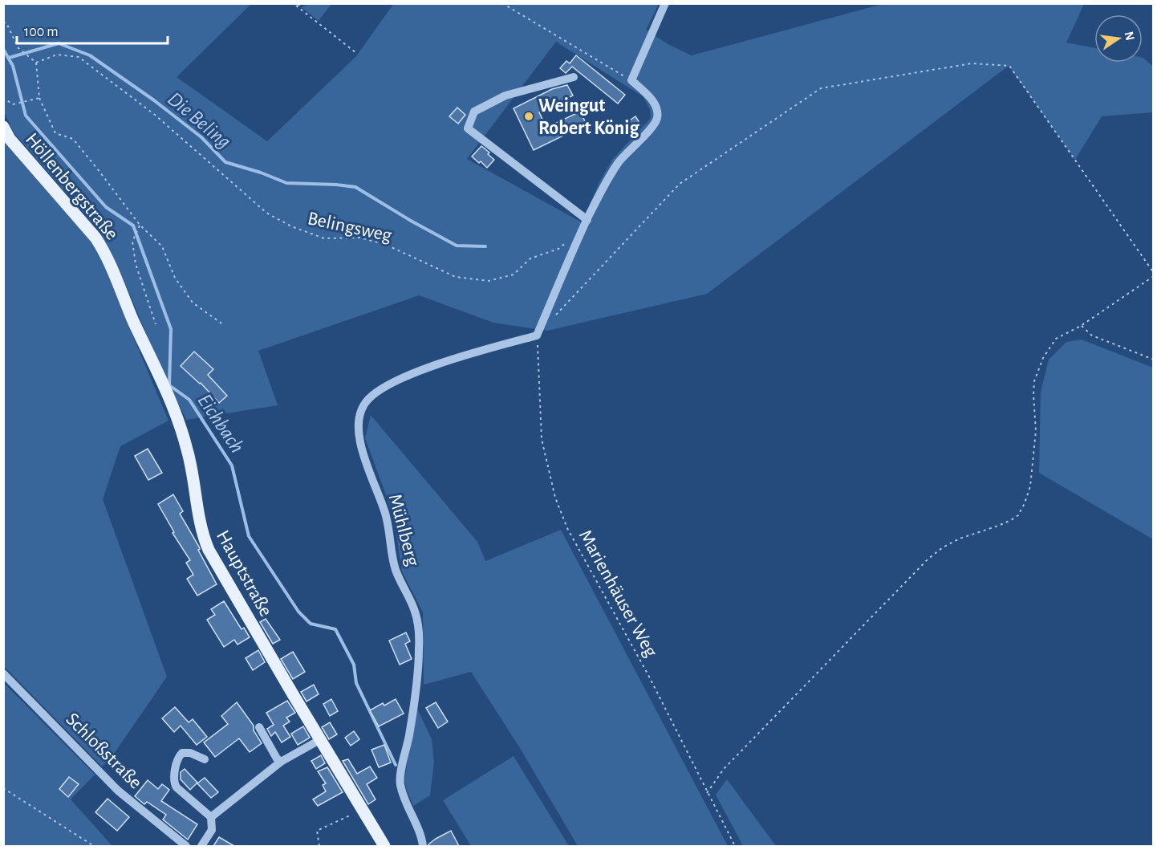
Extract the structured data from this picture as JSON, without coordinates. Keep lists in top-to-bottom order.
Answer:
{
  "streets": {
    "main road": ["Höllenbergstraße", "Hauptstraße"],
    "street": ["Mühlberg", "Schloßstraße"],
    "path": ["Belingsweg", "Marienhäuser Weg"]
  },
  "crossings": [
    ["Höllenbergstraße", "Hauptstraße"],
    ["Mühlberg", "Marienhäuser Weg"]
  ],
  "water": ["Die Beling", "Eichbach"],
  "places": ["Weingut Robert König"],
  "scale_bar": "100 m",
  "north": "right"
}
